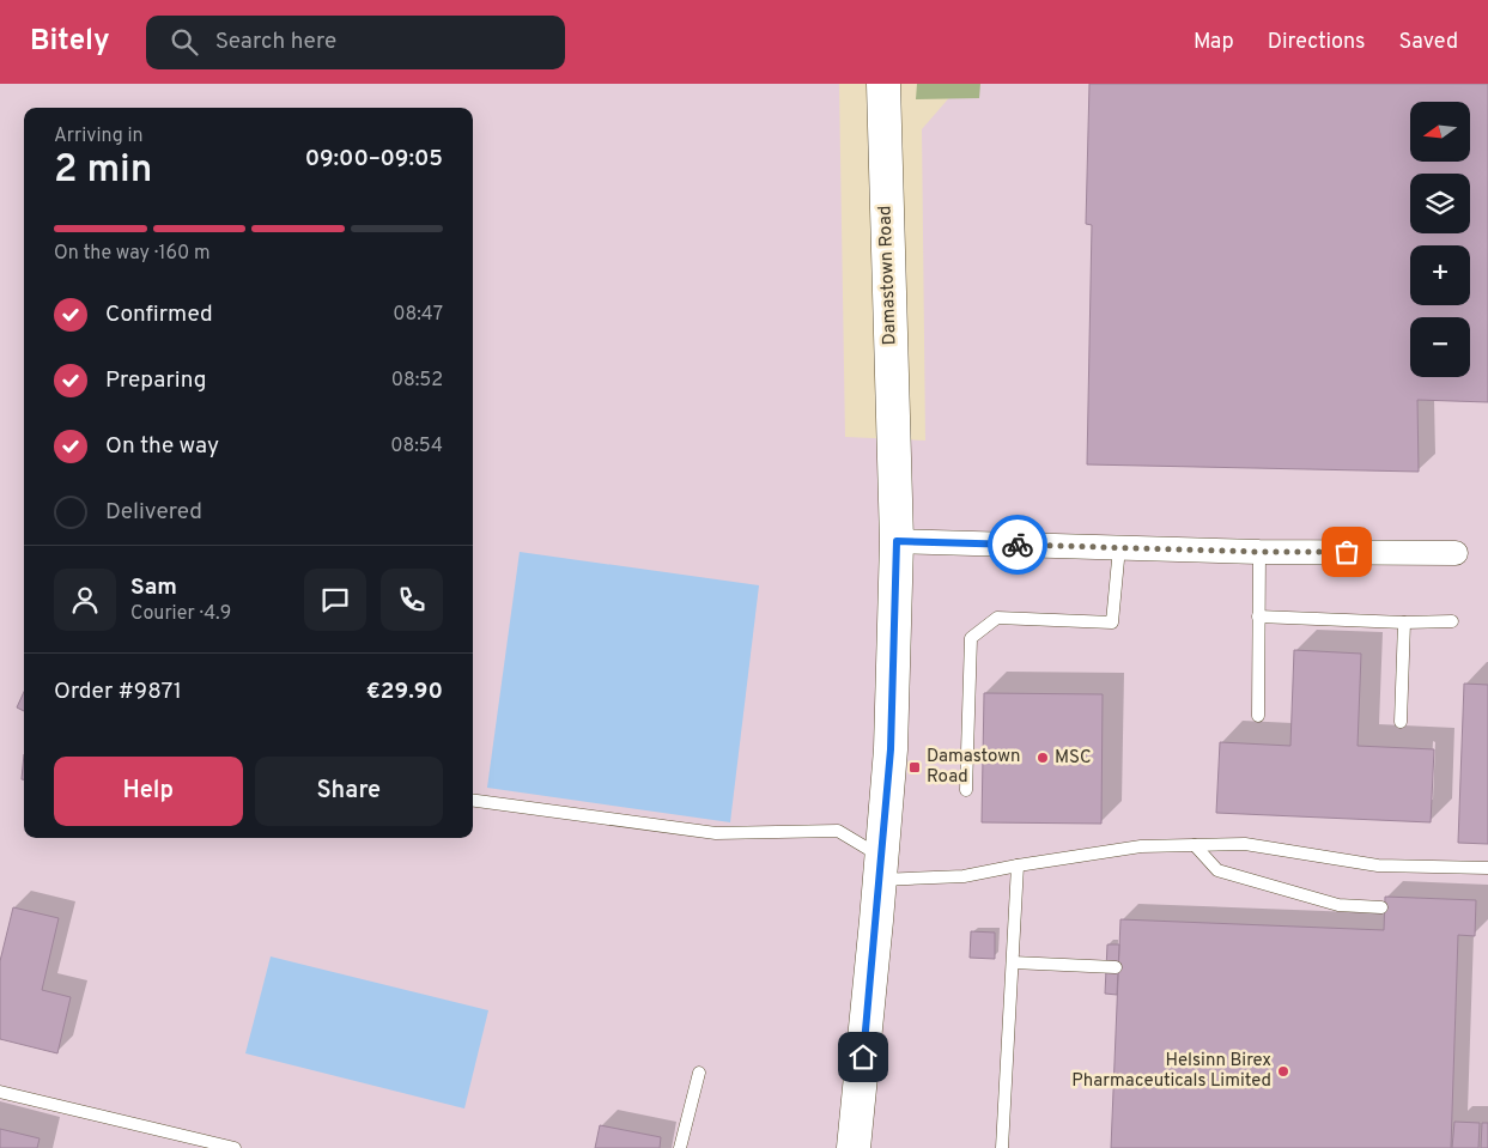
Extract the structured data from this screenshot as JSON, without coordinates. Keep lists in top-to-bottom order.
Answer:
{
  "streets": {
    "street": ["Damastown Road"]
  },
  "places": {
    "other": ["MSC", "Helsinn Birex Pharmaceuticals Limited"],
    "transit": ["Damastown Road"]
  },
  "north": "left",
  "page": {
    "header": "Bitely",
    "search": "Search here",
    "nav": ["Map", "Directions", "Saved"],
    "map_buttons": ["+", "−"],
    "heading": ["2 min", "Arriving in", "09:00–09:05"],
    "panel": [
      "Sam",
      "Courier · 4.9",
      "Order #9871",
      "€29.90"
    ],
    "bar": "On the way · 160 m",
    "list": [
      ["Confirmed", "08:47"],
      ["Preparing", "08:52"],
      ["On the way", "08:54"],
      "Delivered"
    ],
    "buttons": ["Help", "Share"]
  }
}
